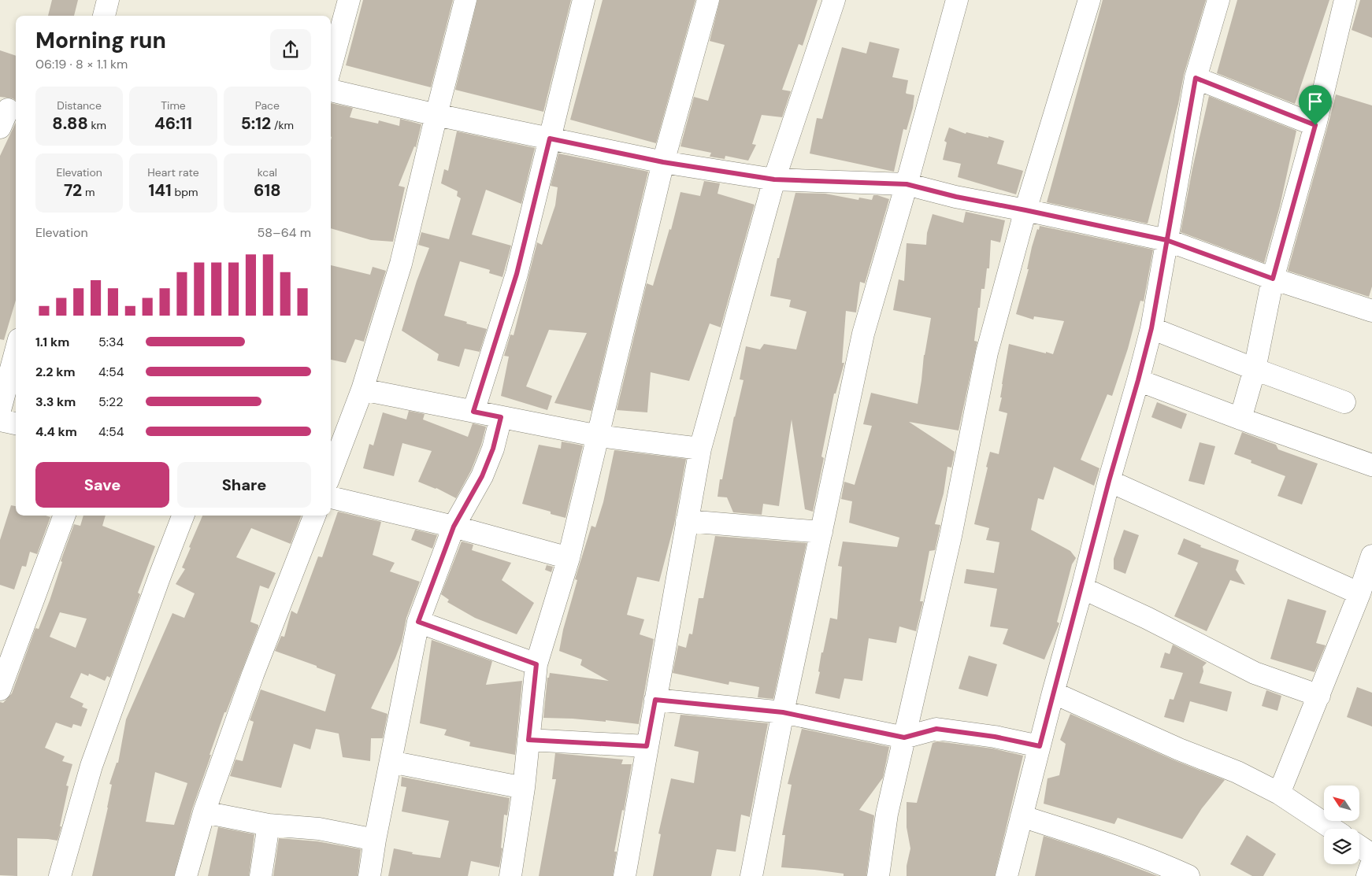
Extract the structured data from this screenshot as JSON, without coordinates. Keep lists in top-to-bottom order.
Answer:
{
  "north": "top left",
  "page": {
    "heading": ["Morning run", "06:19 · 8 × 1.1 km"],
    "stats": [
      ["Distance", "8.88 km"],
      ["Time", "46:11"],
      ["Pace", "5:12 /km"],
      ["Elevation", "72 m"],
      ["Heart rate", "141 bpm"],
      ["kcal", "618"]
    ],
    "chart": ["Elevation", "58–64 m"],
    "list": [
      {
        "name": "1.1 km",
        "note": "5:34"
      },
      {
        "name": "2.2 km",
        "note": "4:54"
      },
      {
        "name": "3.3 km",
        "note": "5:22"
      },
      {
        "name": "4.4 km",
        "note": "4:54"
      }
    ],
    "buttons": ["Save", "Share"]
  }
}
